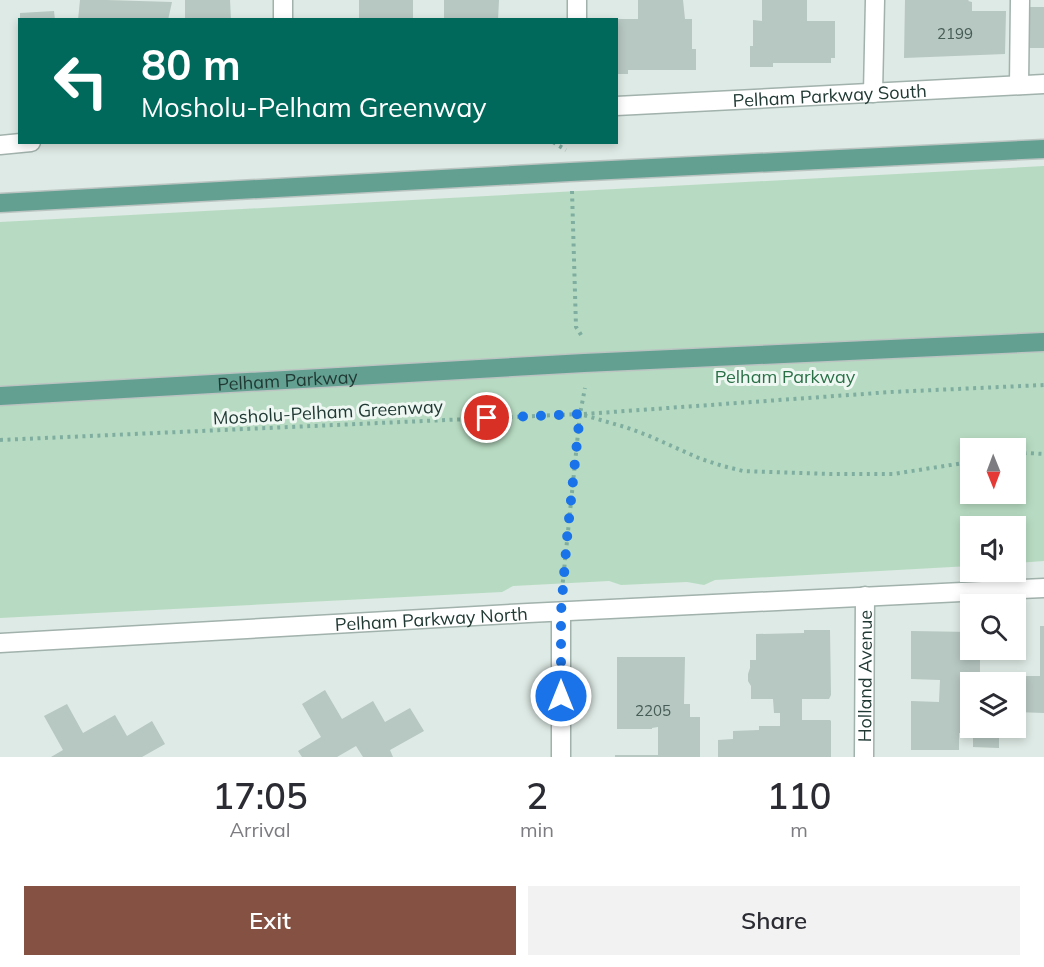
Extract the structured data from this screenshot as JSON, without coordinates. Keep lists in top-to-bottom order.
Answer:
{
  "streets": {
    "main road": ["Pelham Parkway"],
    "street": ["Pelham Parkway South", "Pelham Parkway North", "Holland Avenue"],
    "path": ["Mosholu-Pelham Greenway"]
  },
  "crossings": [
    ["Pelham Parkway North", "Holland Avenue"]
  ],
  "parks": ["Pelham Parkway"],
  "house_numbers": ["2199", "2205"],
  "north": "bottom",
  "page": {
    "turn": ["80 m", "Mosholu-Pelham Greenway"],
    "eta": [
      "17:05",
      "Arrival",
      "2",
      "min",
      "110",
      "m"
    ],
    "buttons": ["Exit", "Share"]
  }
}
